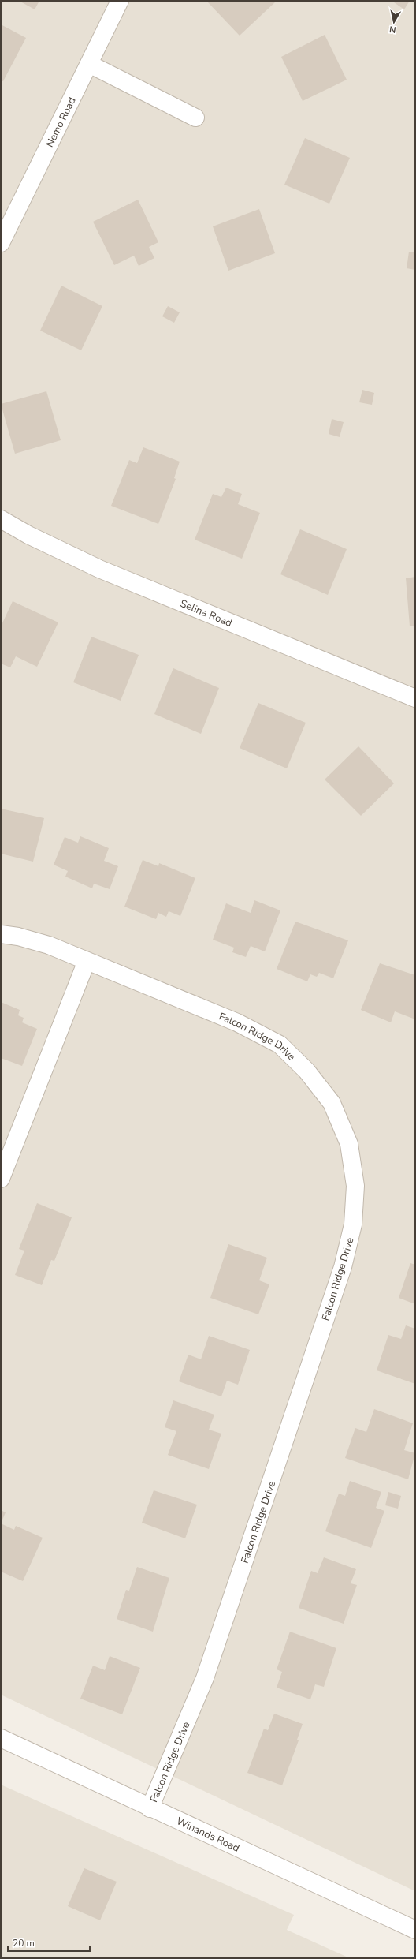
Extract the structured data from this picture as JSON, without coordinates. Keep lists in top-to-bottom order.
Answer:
{
  "streets": {
    "street": [
      "Nemo Road",
      "Selina Road",
      "Falcon Ridge Drive",
      "Winands Road"
    ]
  },
  "crossings": [
    ["Falcon Ridge Drive", "Winands Road"]
  ],
  "scale_bar": "20 m",
  "north": "bottom"
}
